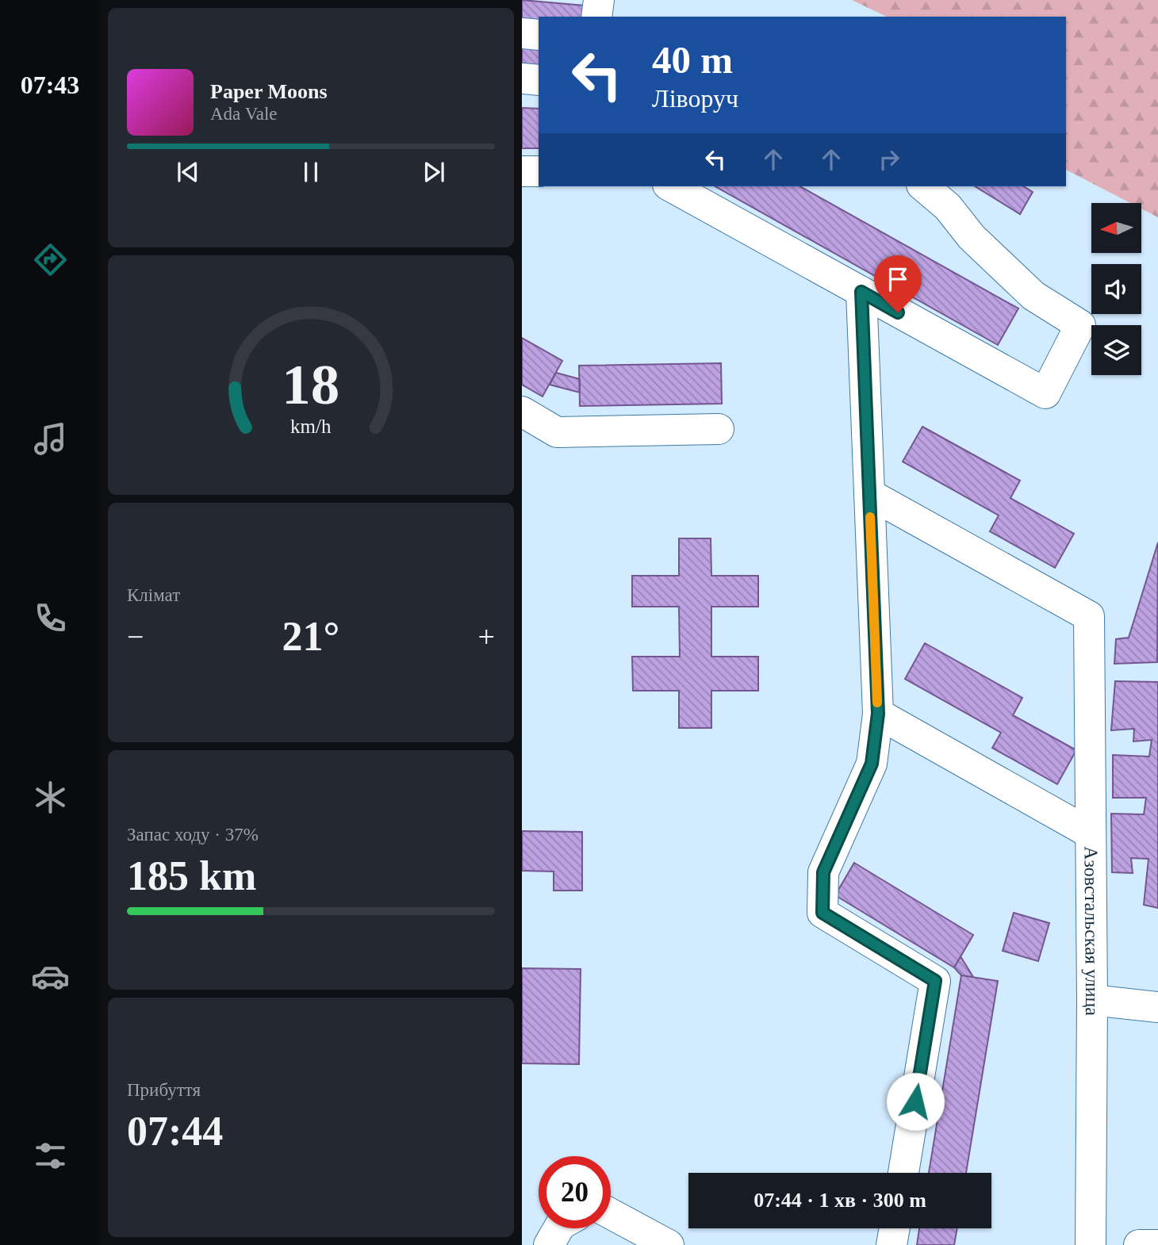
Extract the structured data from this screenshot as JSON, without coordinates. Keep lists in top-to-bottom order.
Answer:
{
  "streets": {
    "street": ["Азовстальская улица"]
  },
  "north": "left",
  "page": {
    "tabs": "07:43",
    "turn": ["40 m", "Ліворуч"],
    "song": ["Paper Moons", "Ada Vale"],
    "tile": [
      "Клімат",
      ["Запас ходу · 37%", "185 km"],
      ["Прибуття", "07:44"]
    ],
    "heat": ["−", "21°", "+"],
    "limit": "20",
    "trip": "07:44 · 1 хв · 300 m",
    "gauge": ["18", "km/h"]
  }
}
